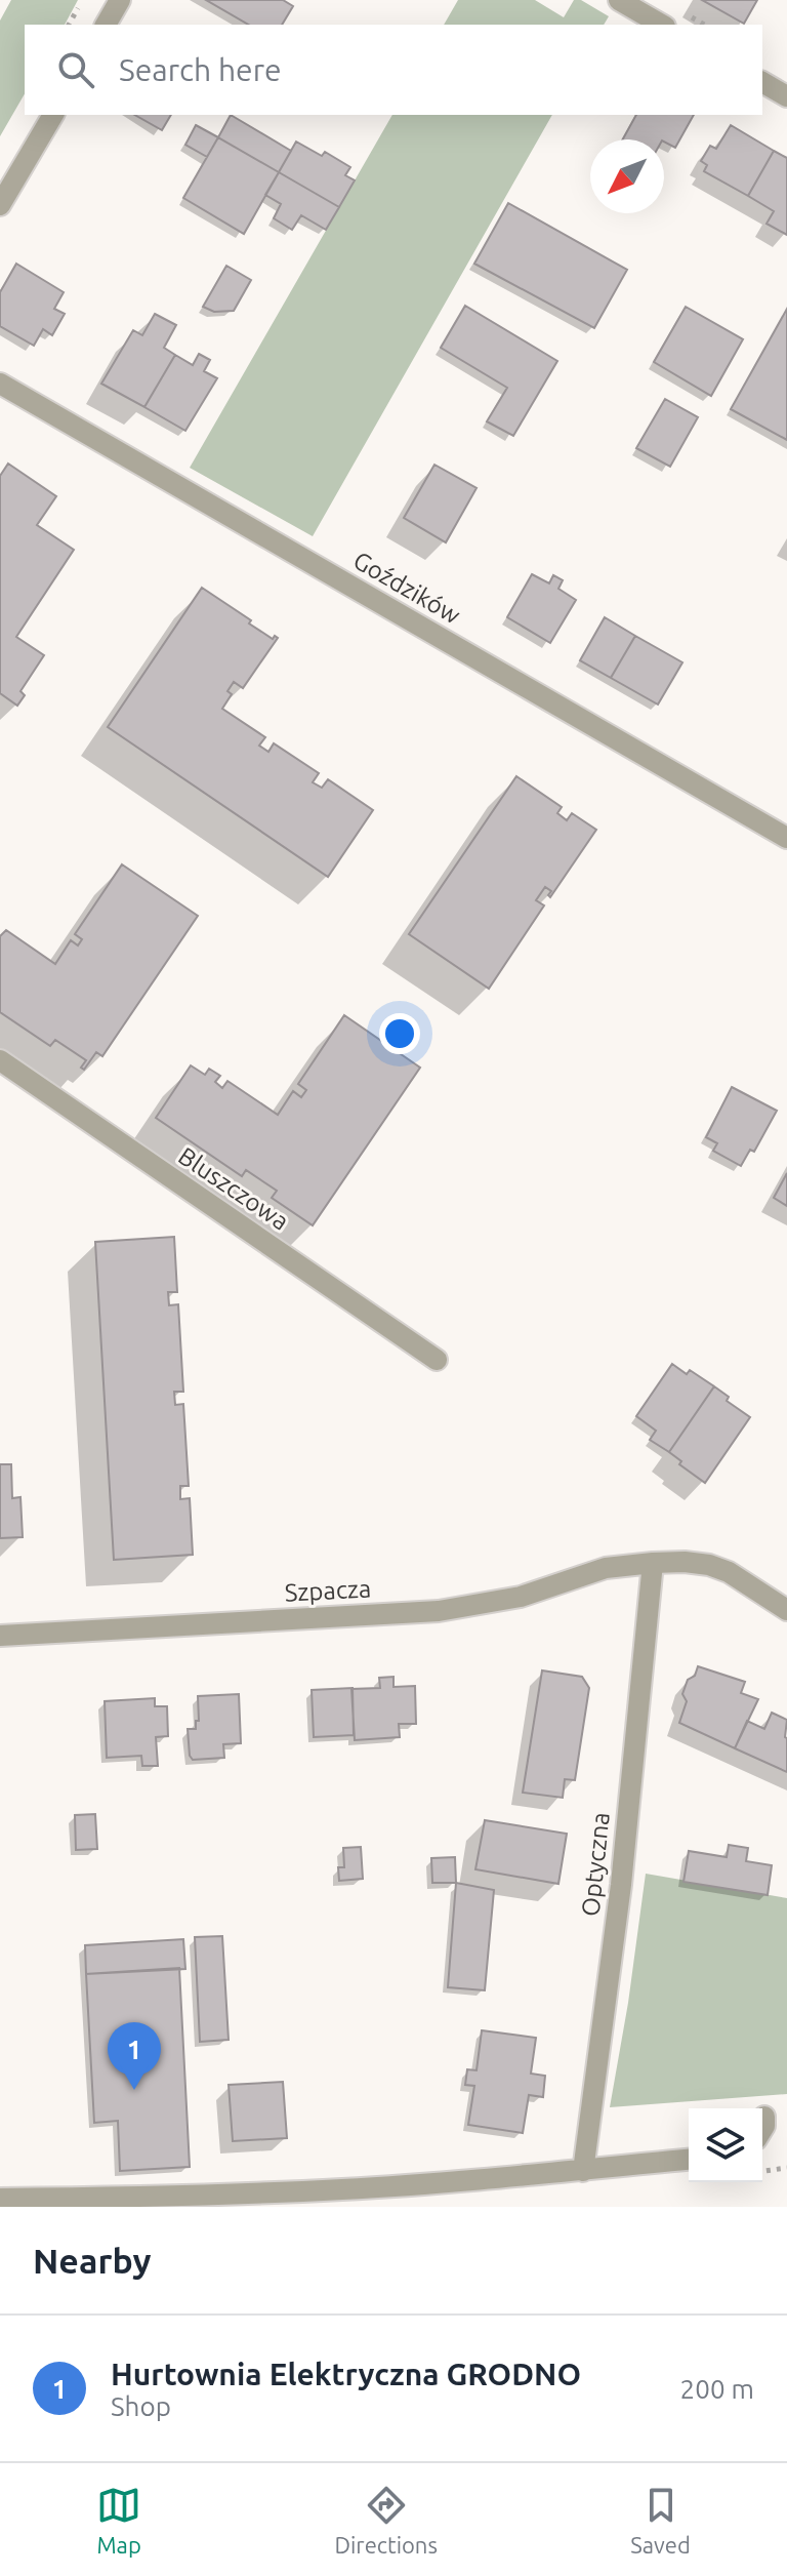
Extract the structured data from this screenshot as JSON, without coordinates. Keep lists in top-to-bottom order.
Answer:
{
  "streets": {
    "street": [
      "Goździków",
      "Bluszczowa",
      "Szpacza",
      "Optyczna"
    ]
  },
  "crossings": [
    ["Szpacza", "Optyczna"]
  ],
  "north": "bottom left",
  "page": {
    "search": "Search here",
    "pins": "1",
    "heading": "Nearby",
    "list": [
      {
        "mark": "1",
        "name": "Hurtownia Elektryczna GRODNO",
        "note": "Shop",
        "value": "200 m"
      }
    ],
    "nav": ["Map", "Directions", "Saved"]
  }
}
